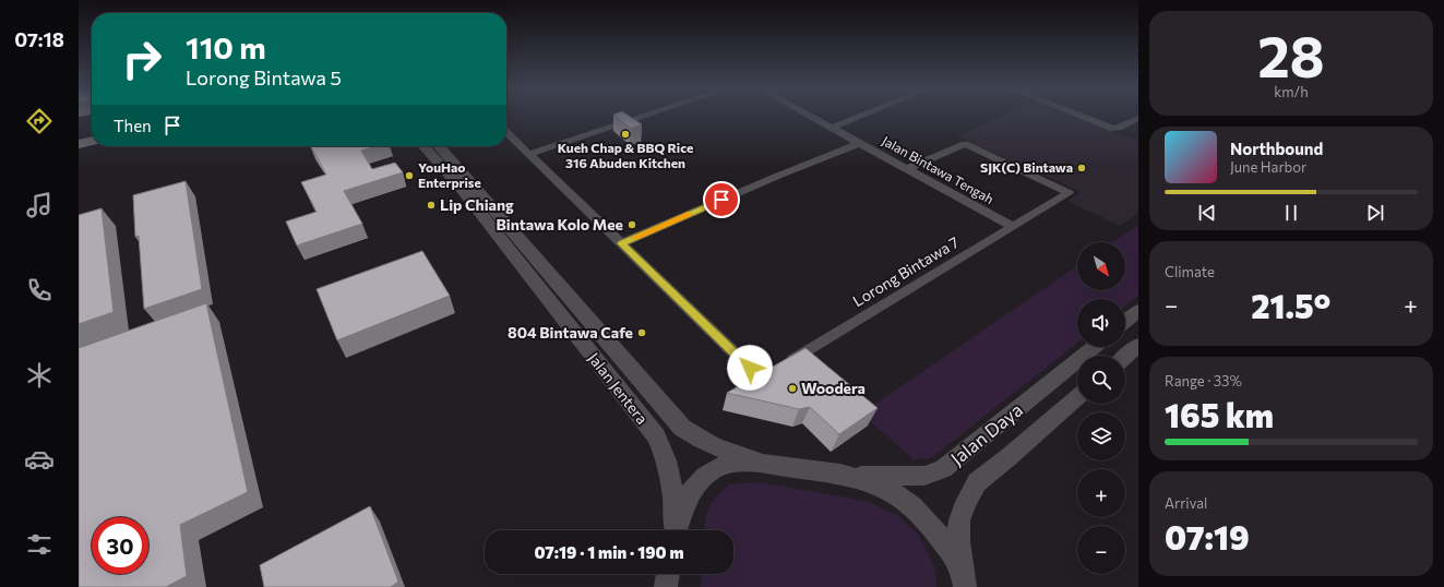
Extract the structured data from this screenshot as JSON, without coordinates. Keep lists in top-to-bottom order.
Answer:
{
  "streets": {
    "street": [
      "Jalan Bintawa Tengah",
      "Lorong Bintawa 7",
      "Jalan Jentera",
      "Jalan Daya"
    ]
  },
  "crossings": [
    ["Jalan Bintawa Tengah", "Lorong Bintawa 7"]
  ],
  "places": [
    "Kueh Chap & BBQ Rice 316 Abuden Kitchen",
    "SJK(C) Bintawa",
    "YouHao Enterprise",
    "Lip Chiang",
    "Bintawa Kolo Mee",
    "804 Bintawa Cafe",
    "Woodera"
  ],
  "north": "bottom right",
  "page": {
    "tabs": "07:18",
    "tile": [
      ["28", "km/h"],
      "Climate",
      ["Range · 33%", "165 km"],
      ["Arrival", "07:19"]
    ],
    "turn": ["110 m", "Lorong Bintawa 5"],
    "then": "Then",
    "song": ["Northbound", "June Harbor"],
    "map_buttons": ["+", "−"],
    "heat": ["−", "21.5°", "+"],
    "limit": "30",
    "trip": "07:19 · 1 min · 190 m"
  }
}
